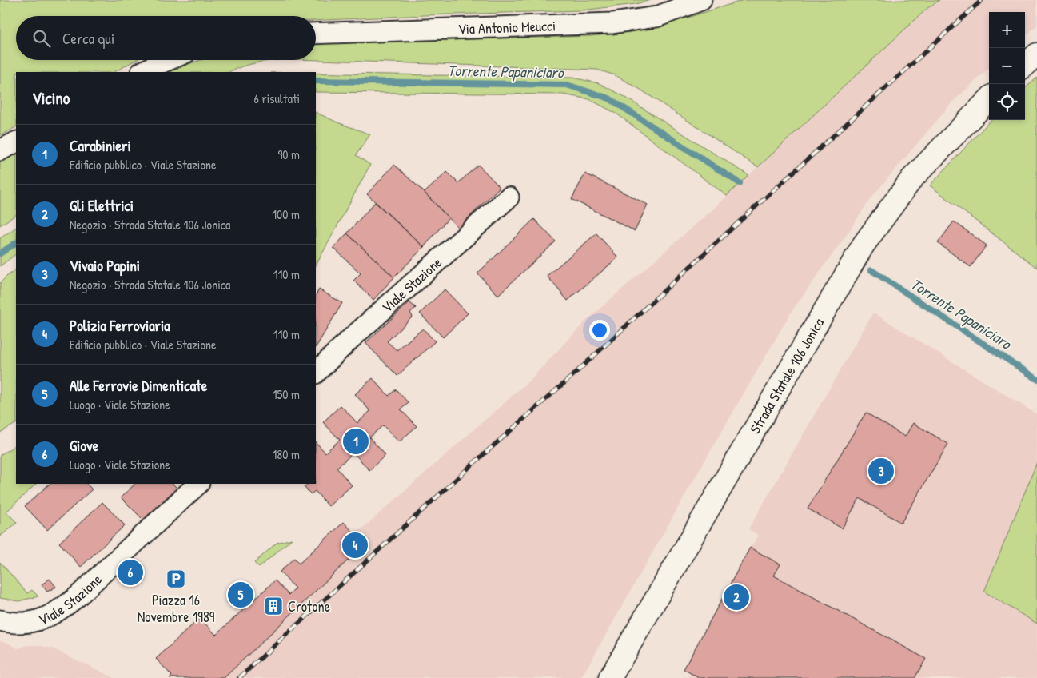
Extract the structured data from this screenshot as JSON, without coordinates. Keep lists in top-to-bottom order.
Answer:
{
  "streets": {
    "main road": ["Strada Statale 106 Jonica"],
    "street": ["Via Antonio Meucci", "Viale Stazione"]
  },
  "water": ["Torrente Papaniciaro"],
  "places": {
    "parking": ["Piazza 16 Novembre 1989"],
    "building": ["Crotone"]
  },
  "page": {
    "map_buttons": ["+", "−"],
    "search": "Cerca qui",
    "heading": ["Vicino", "6 risultati"],
    "list": [
      {
        "mark": "1",
        "name": "Carabinieri",
        "note": "Edificio pubblico · Viale Stazione",
        "value": "90 m"
      },
      {
        "mark": "2",
        "name": "Gli Elettrici",
        "note": "Negozio · Strada Statale 106 Jonica",
        "value": "100 m"
      },
      {
        "mark": "3",
        "name": "Vivaio Papini",
        "note": "Negozio · Strada Statale 106 Jonica",
        "value": "110 m"
      },
      {
        "mark": "4",
        "name": "Polizia Ferroviaria",
        "note": "Edificio pubblico · Viale Stazione",
        "value": "110 m"
      },
      {
        "mark": "5",
        "name": "Alle Ferrovie Dimenticate",
        "note": "Luogo · Viale Stazione",
        "value": "150 m"
      },
      {
        "mark": "6",
        "name": "Giove",
        "note": "Luogo · Viale Stazione",
        "value": "180 m"
      }
    ],
    "pins": [
      "1",
      "3",
      "4",
      "6",
      "5",
      "2"
    ]
  }
}
